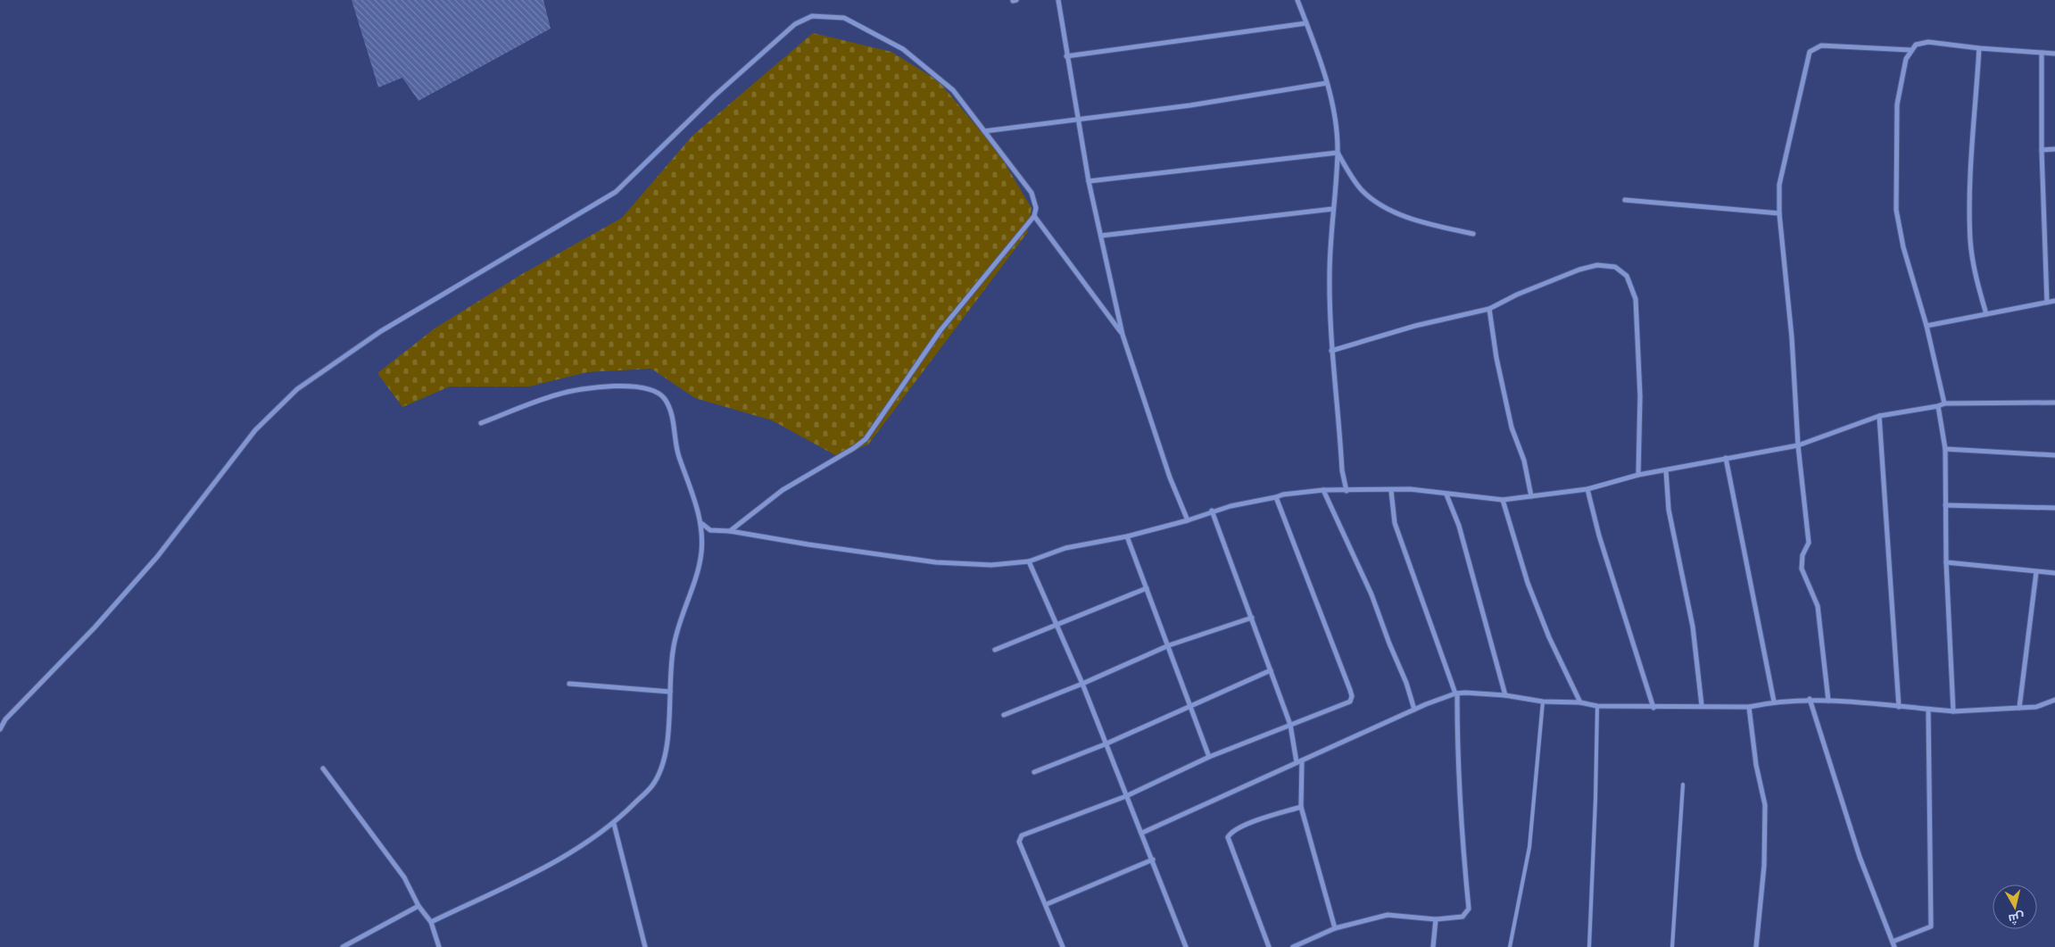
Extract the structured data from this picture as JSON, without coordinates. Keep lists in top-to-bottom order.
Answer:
{
  "north": "bottom"
}
